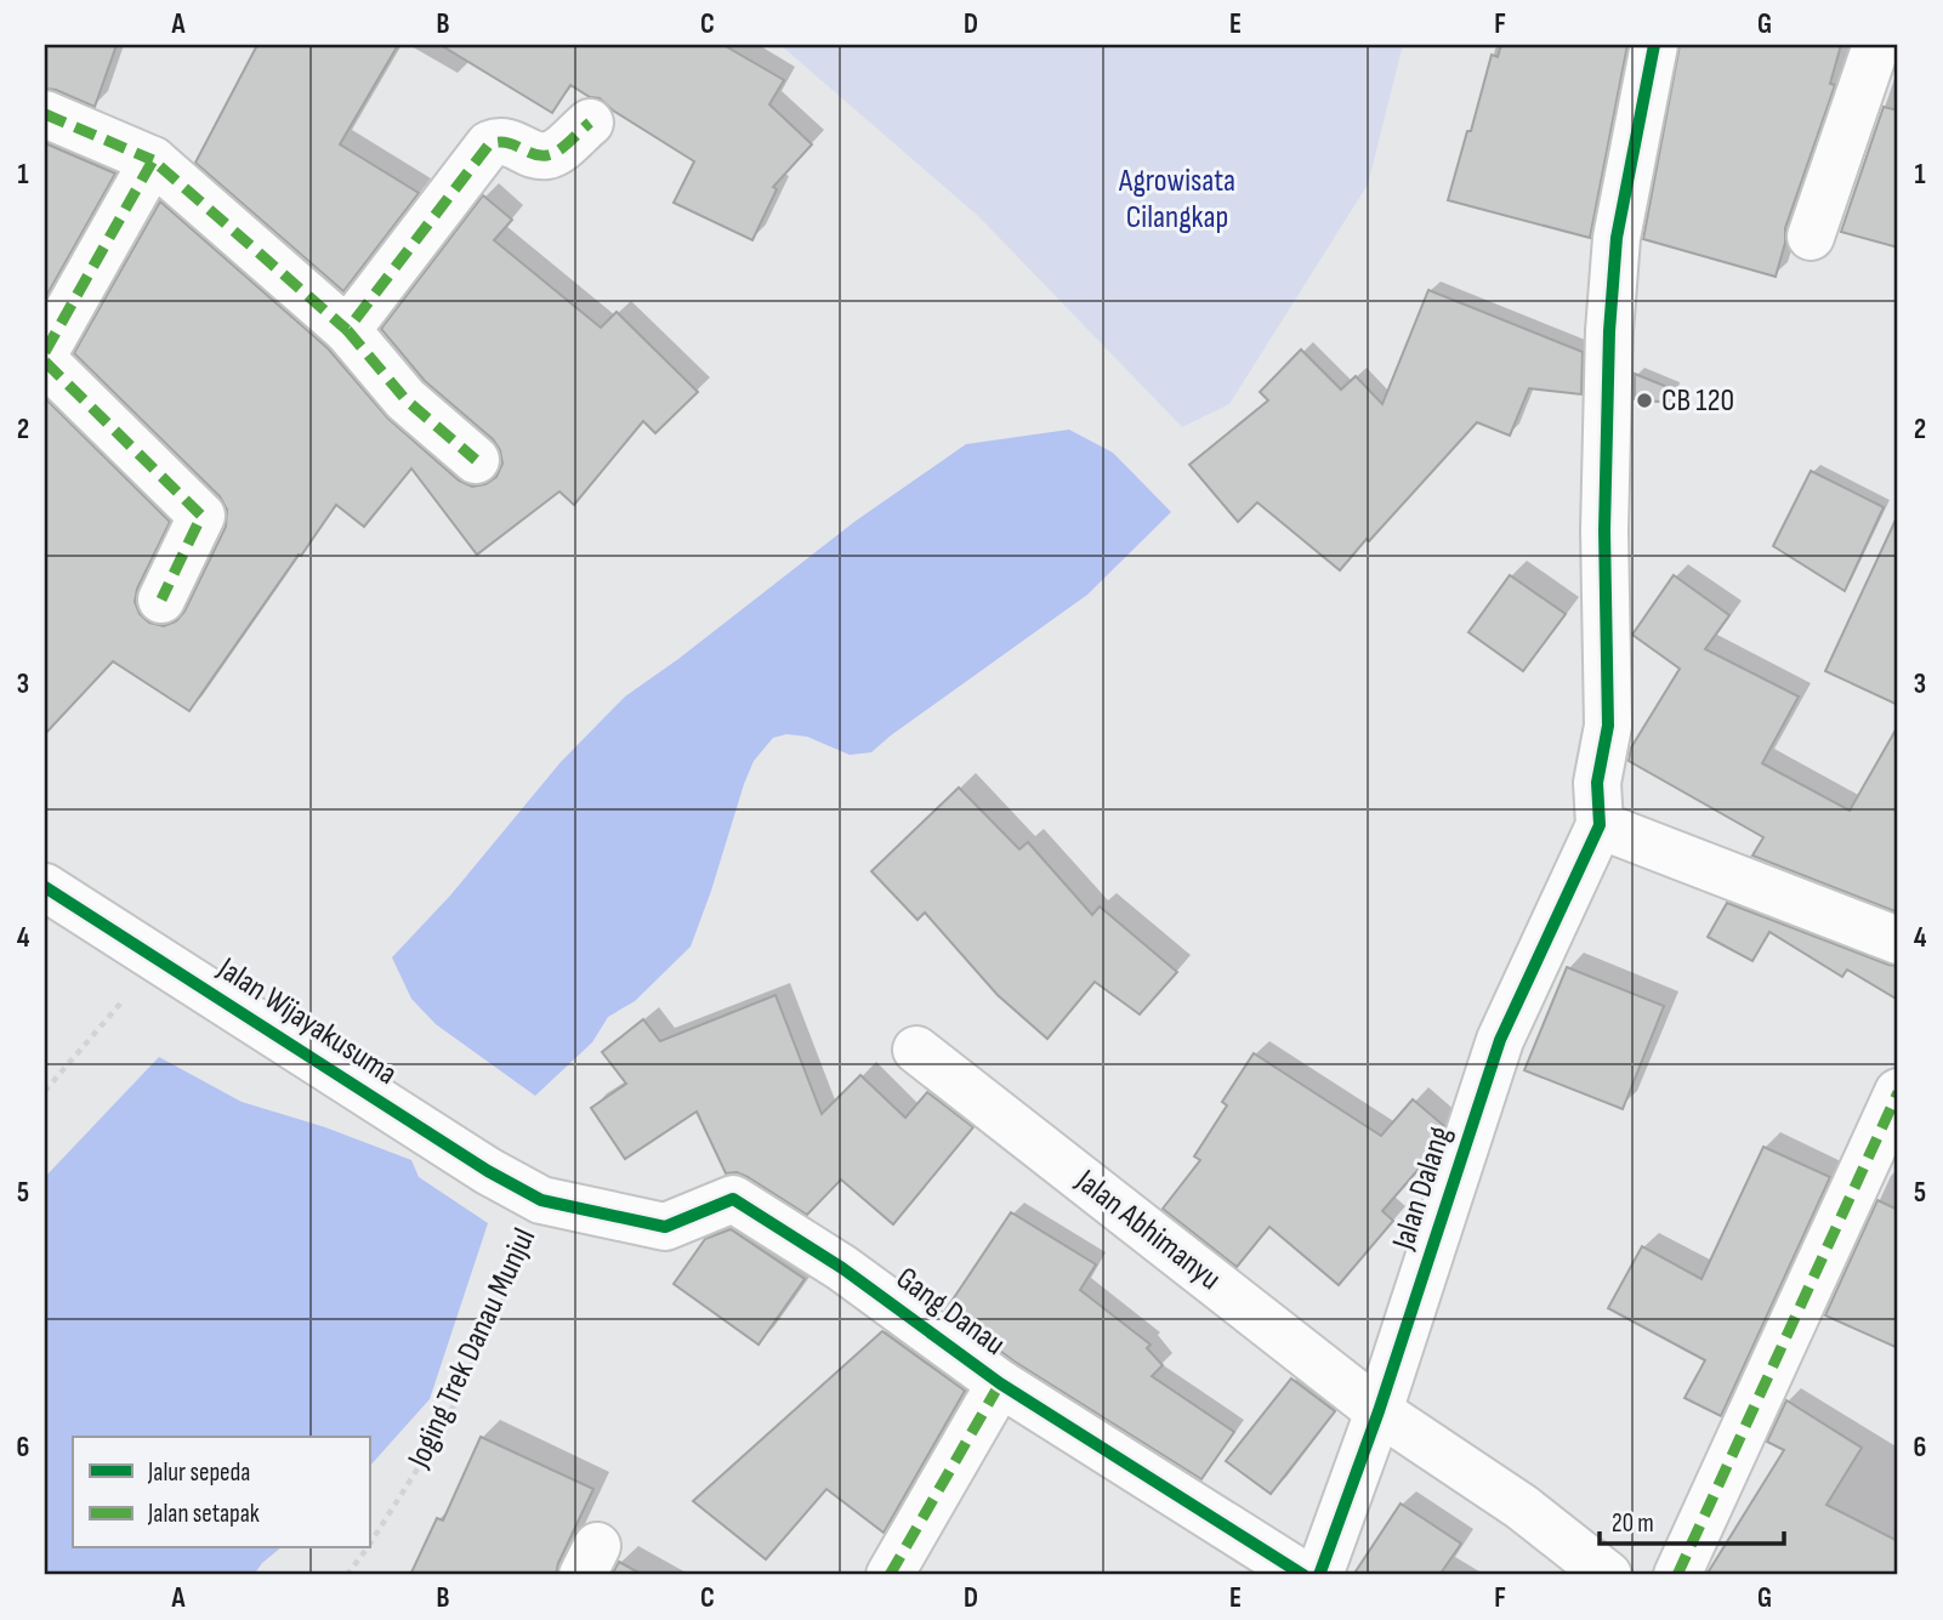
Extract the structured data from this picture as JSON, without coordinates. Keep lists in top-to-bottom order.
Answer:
{
  "streets": {
    "street": [
      "Jalan Wijayakusuma",
      "Jalan Dalang",
      "Jalan Abhimanyu",
      "Gang Danau"
    ],
    "path": ["Joging Trek Danau Munjul"]
  },
  "crossings": [
    ["Jalan Wijayakusuma", "Gang Danau"],
    ["Jalan Wijayakusuma", "Joging Trek Danau Munjul"],
    ["Jalan Dalang", "Jalan Abhimanyu"],
    ["Gang Danau", "Joging Trek Danau Munjul"]
  ],
  "parks": ["Agrowisata Cilangkap"],
  "places": ["CB 120"],
  "legend": ["Jalur sepeda", "Jalan setapak"],
  "scale_bar": "20 m",
  "grid": {
    "columns": [
      "A",
      "B",
      "C",
      "D",
      "E",
      "F",
      "G"
    ],
    "rows": [
      "1",
      "2",
      "3",
      "4",
      "5",
      "6"
    ]
  }
}
